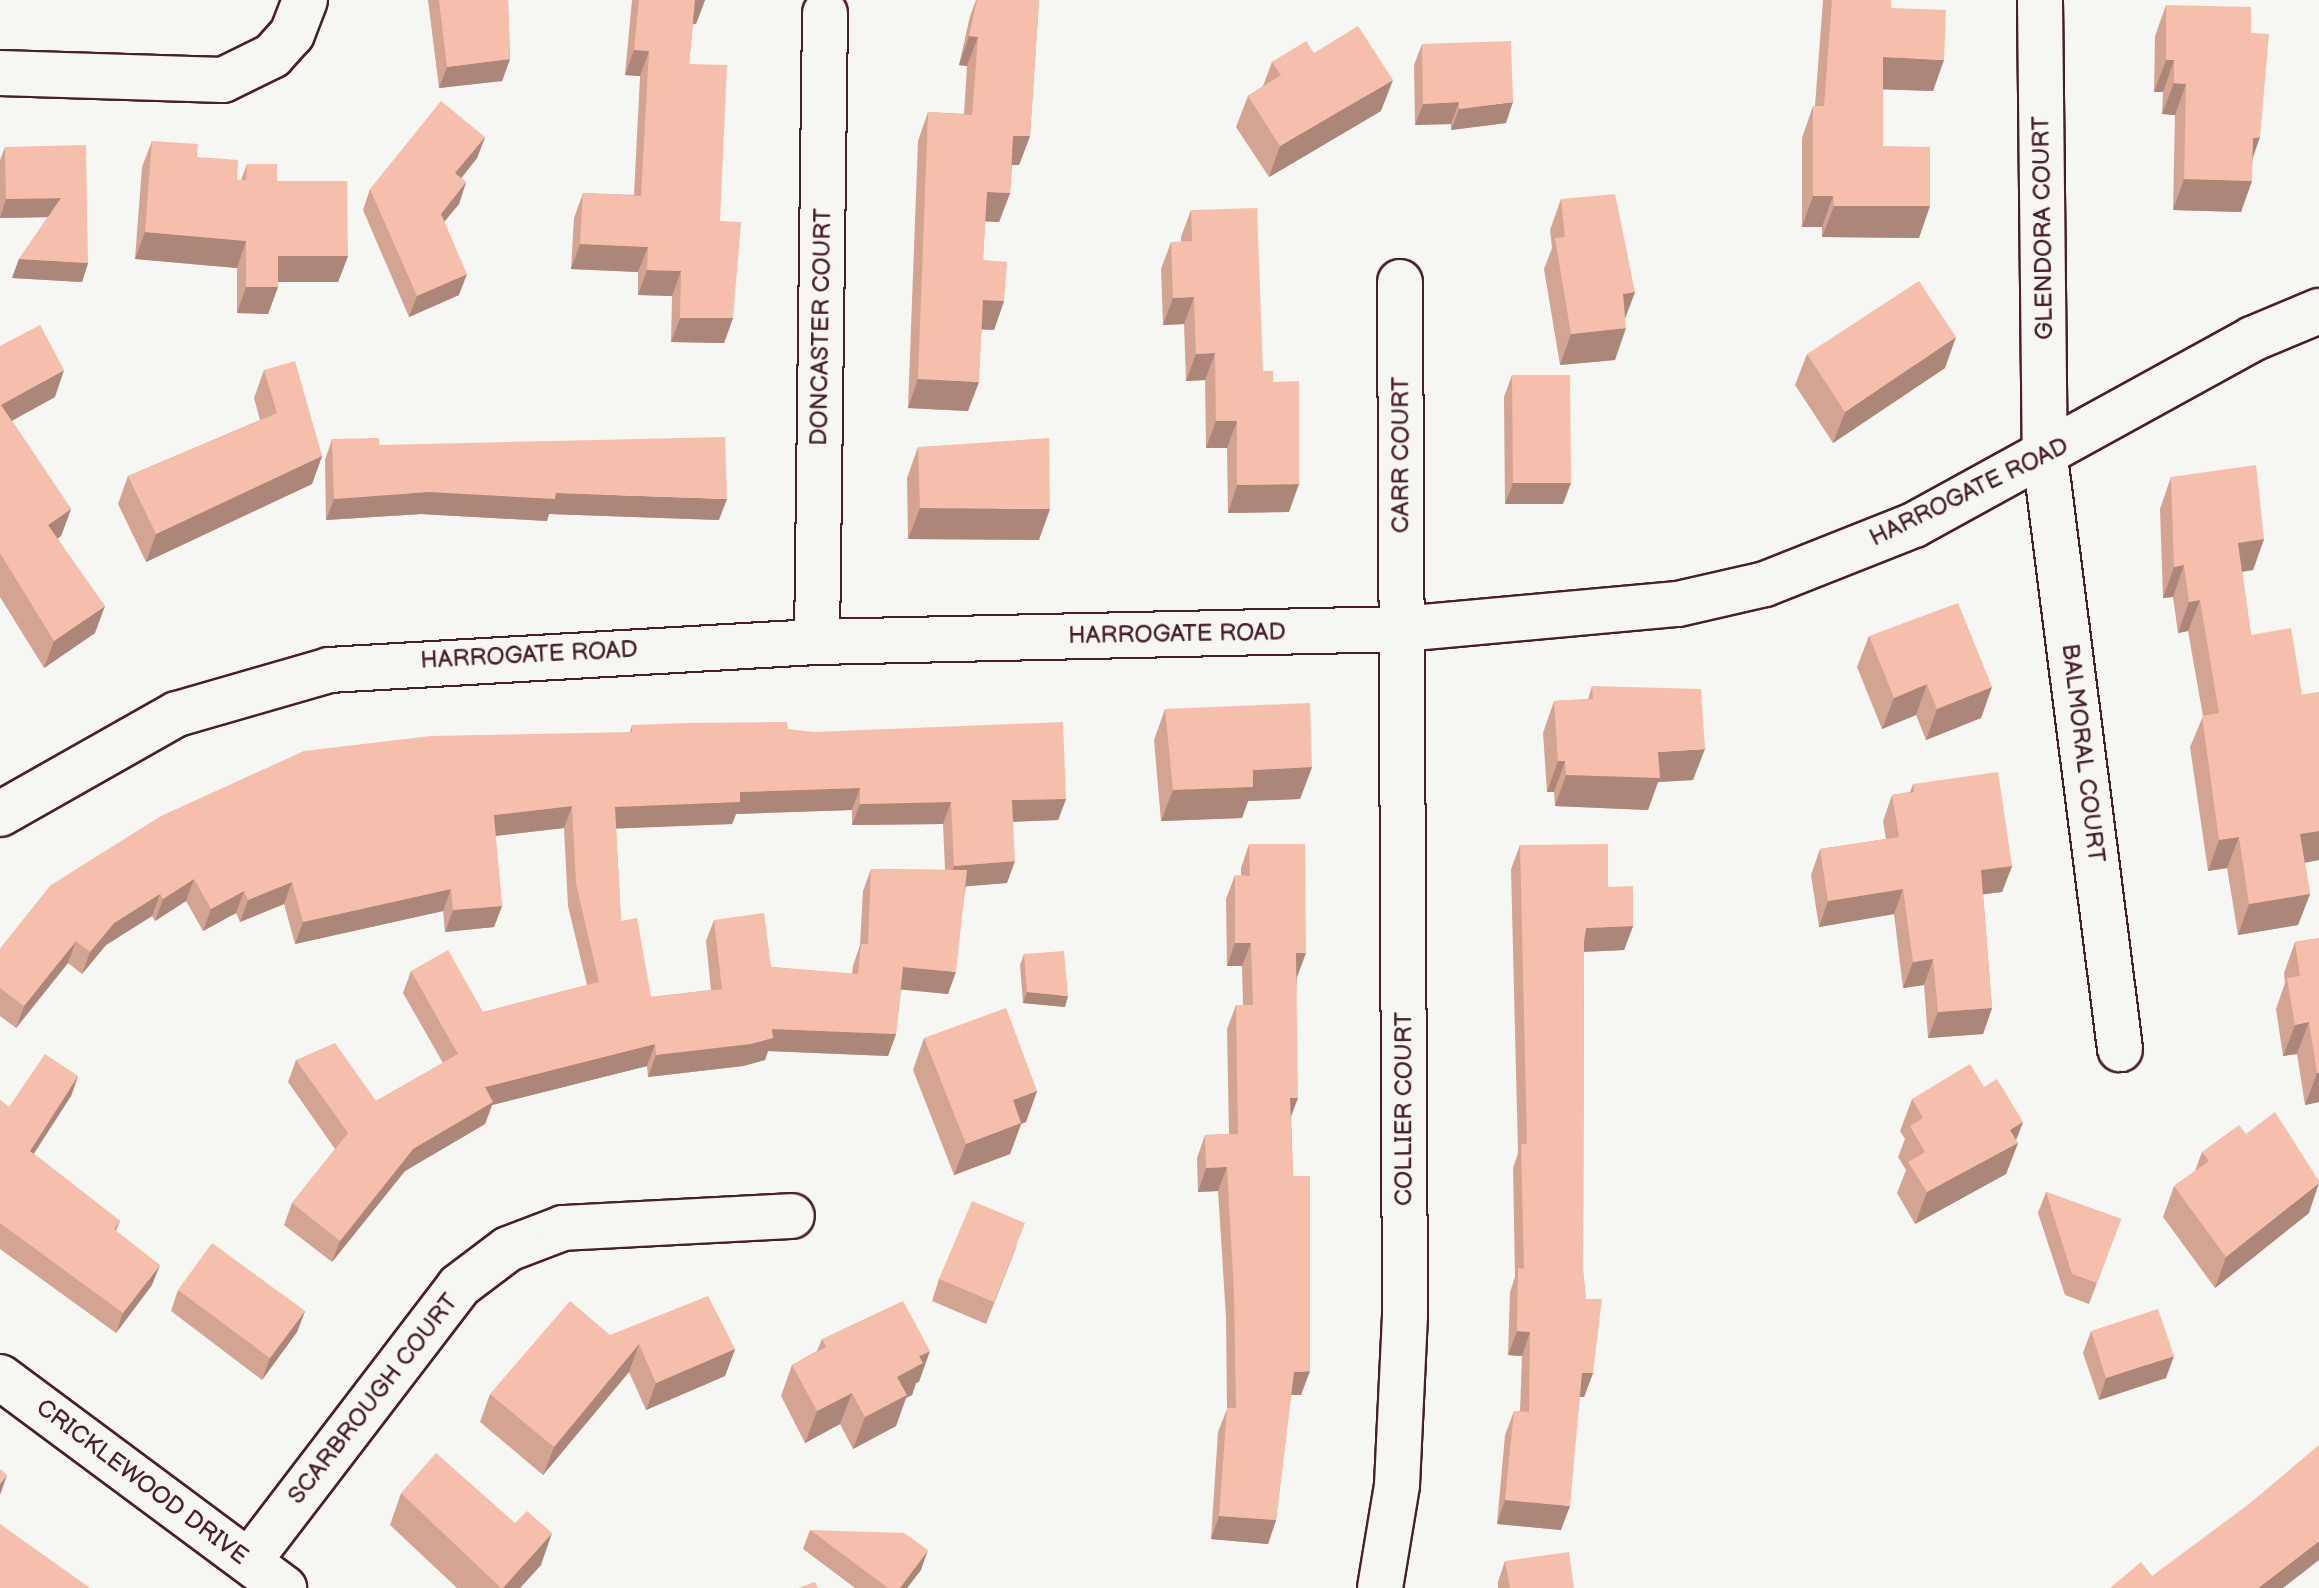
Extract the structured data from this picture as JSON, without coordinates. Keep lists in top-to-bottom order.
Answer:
{
  "streets": {
    "street": [
      "GLENDORA COURT",
      "DONCASTER COURT",
      "CARR COURT",
      "HARROGATE ROAD",
      "BALMORAL COURT",
      "COLLIER COURT",
      "SCARBROUGH COURT",
      "CRICKLEWOOD DRIVE"
    ]
  },
  "crossings": [
    ["GLENDORA COURT", "HARROGATE ROAD"],
    ["GLENDORA COURT", "BALMORAL COURT"],
    ["DONCASTER COURT", "HARROGATE ROAD"],
    ["CARR COURT", "HARROGATE ROAD"],
    ["CARR COURT", "COLLIER COURT"],
    ["HARROGATE ROAD", "BALMORAL COURT"],
    ["HARROGATE ROAD", "COLLIER COURT"],
    ["SCARBROUGH COURT", "CRICKLEWOOD DRIVE"]
  ]
}
